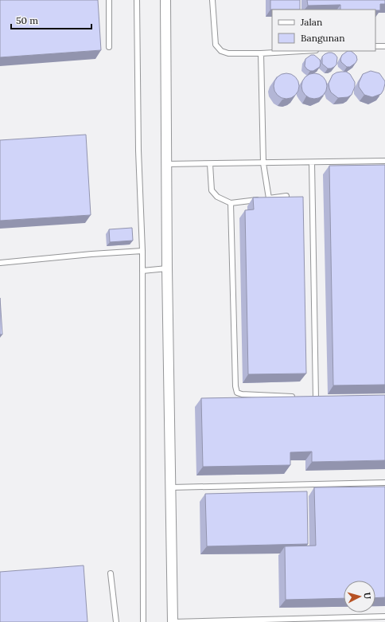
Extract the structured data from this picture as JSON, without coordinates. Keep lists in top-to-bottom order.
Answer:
{
  "legend": ["Jalan", "Bangunan"],
  "scale_bar": "50 m",
  "north": "right"
}
